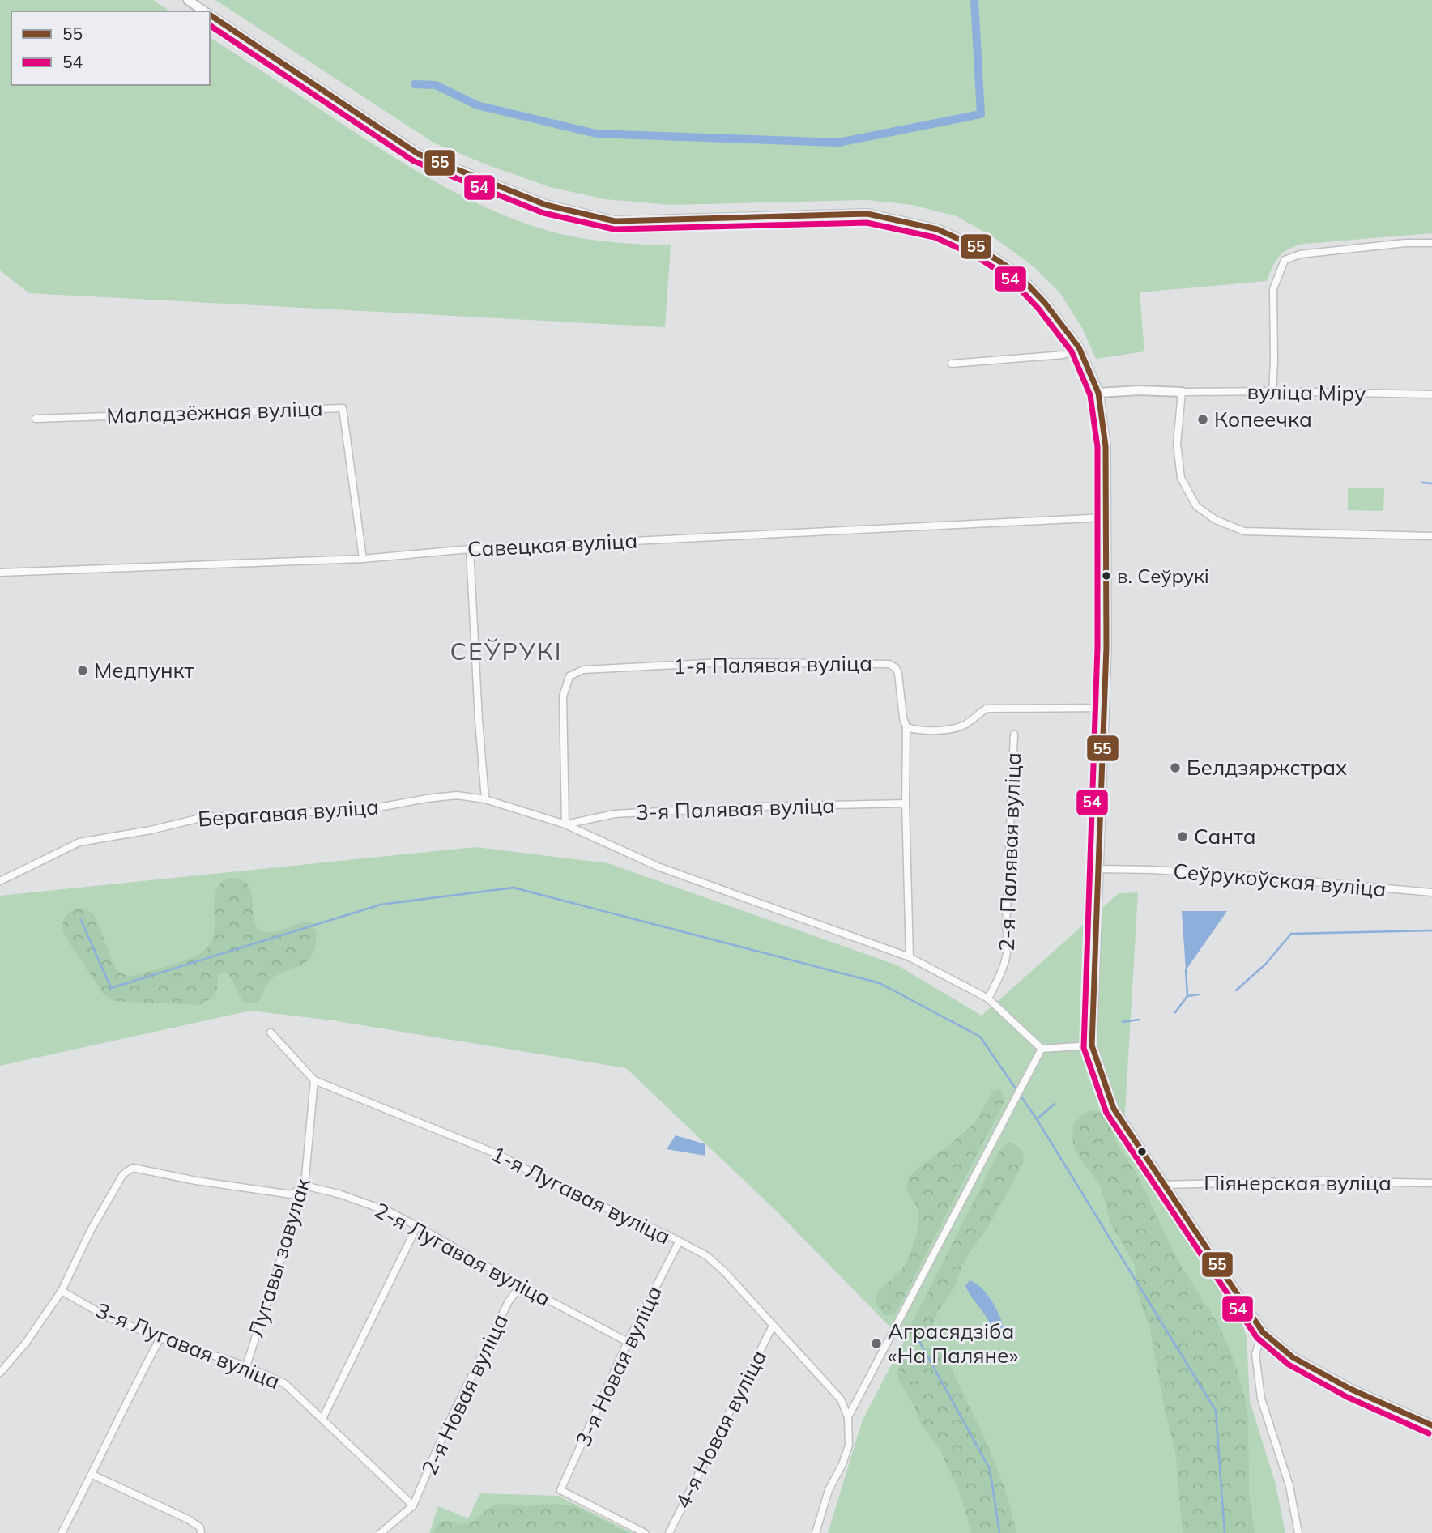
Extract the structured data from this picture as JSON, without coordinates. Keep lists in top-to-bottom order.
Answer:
{
  "streets": {
    "street": [
      "вуліца Міру",
      "Маладзёжная вуліца",
      "Савецкая вуліца",
      "1-я Палявая вуліца",
      "3-я Палявая вуліца",
      "Берагавая вуліца",
      "2-я Палявая вуліца",
      "Сеўрукоўская вуліца",
      "Піянерская вуліца",
      "1-я Лугавая вуліца",
      "2-я Лугавая вуліца",
      "Лугавы завулак",
      "3-я Лугавая вуліца",
      "3-я Новая вуліца",
      "2-я Новая вуліца",
      "4-я Новая вуліца"
    ]
  },
  "crossings": [
    ["Маладзёжная вуліца", "Савецкая вуліца"],
    ["1-я Палявая вуліца", "3-я Палявая вуліца"],
    ["1-я Палявая вуліца", "Берагавая вуліца"],
    ["3-я Палявая вуліца", "Берагавая вуліца"],
    ["Берагавая вуліца", "2-я Палявая вуліца"],
    ["1-я Лугавая вуліца", "Лугавы завулак"],
    ["1-я Лугавая вуліца", "3-я Новая вуліца"],
    ["1-я Лугавая вуліца", "4-я Новая вуліца"],
    ["2-я Лугавая вуліца", "Лугавы завулак"],
    ["2-я Лугавая вуліца", "3-я Лугавая вуліца"],
    ["2-я Лугавая вуліца", "3-я Новая вуліца"],
    ["2-я Лугавая вуліца", "2-я Новая вуліца"],
    ["Лугавы завулак", "3-я Лугавая вуліца"],
    ["3-я Лугавая вуліца", "2-я Новая вуліца"]
  ],
  "districts": ["СЕЎРУКІ"],
  "places": [
    "Копеечка",
    "в. Сеўрукі",
    "Медпункт",
    "Белдзяржстрах",
    "Санта",
    "Аграсядзіба «На Паляне»"
  ],
  "lines": ["transit line 55", "transit line 54"],
  "legend": ["55", "54"]
}
